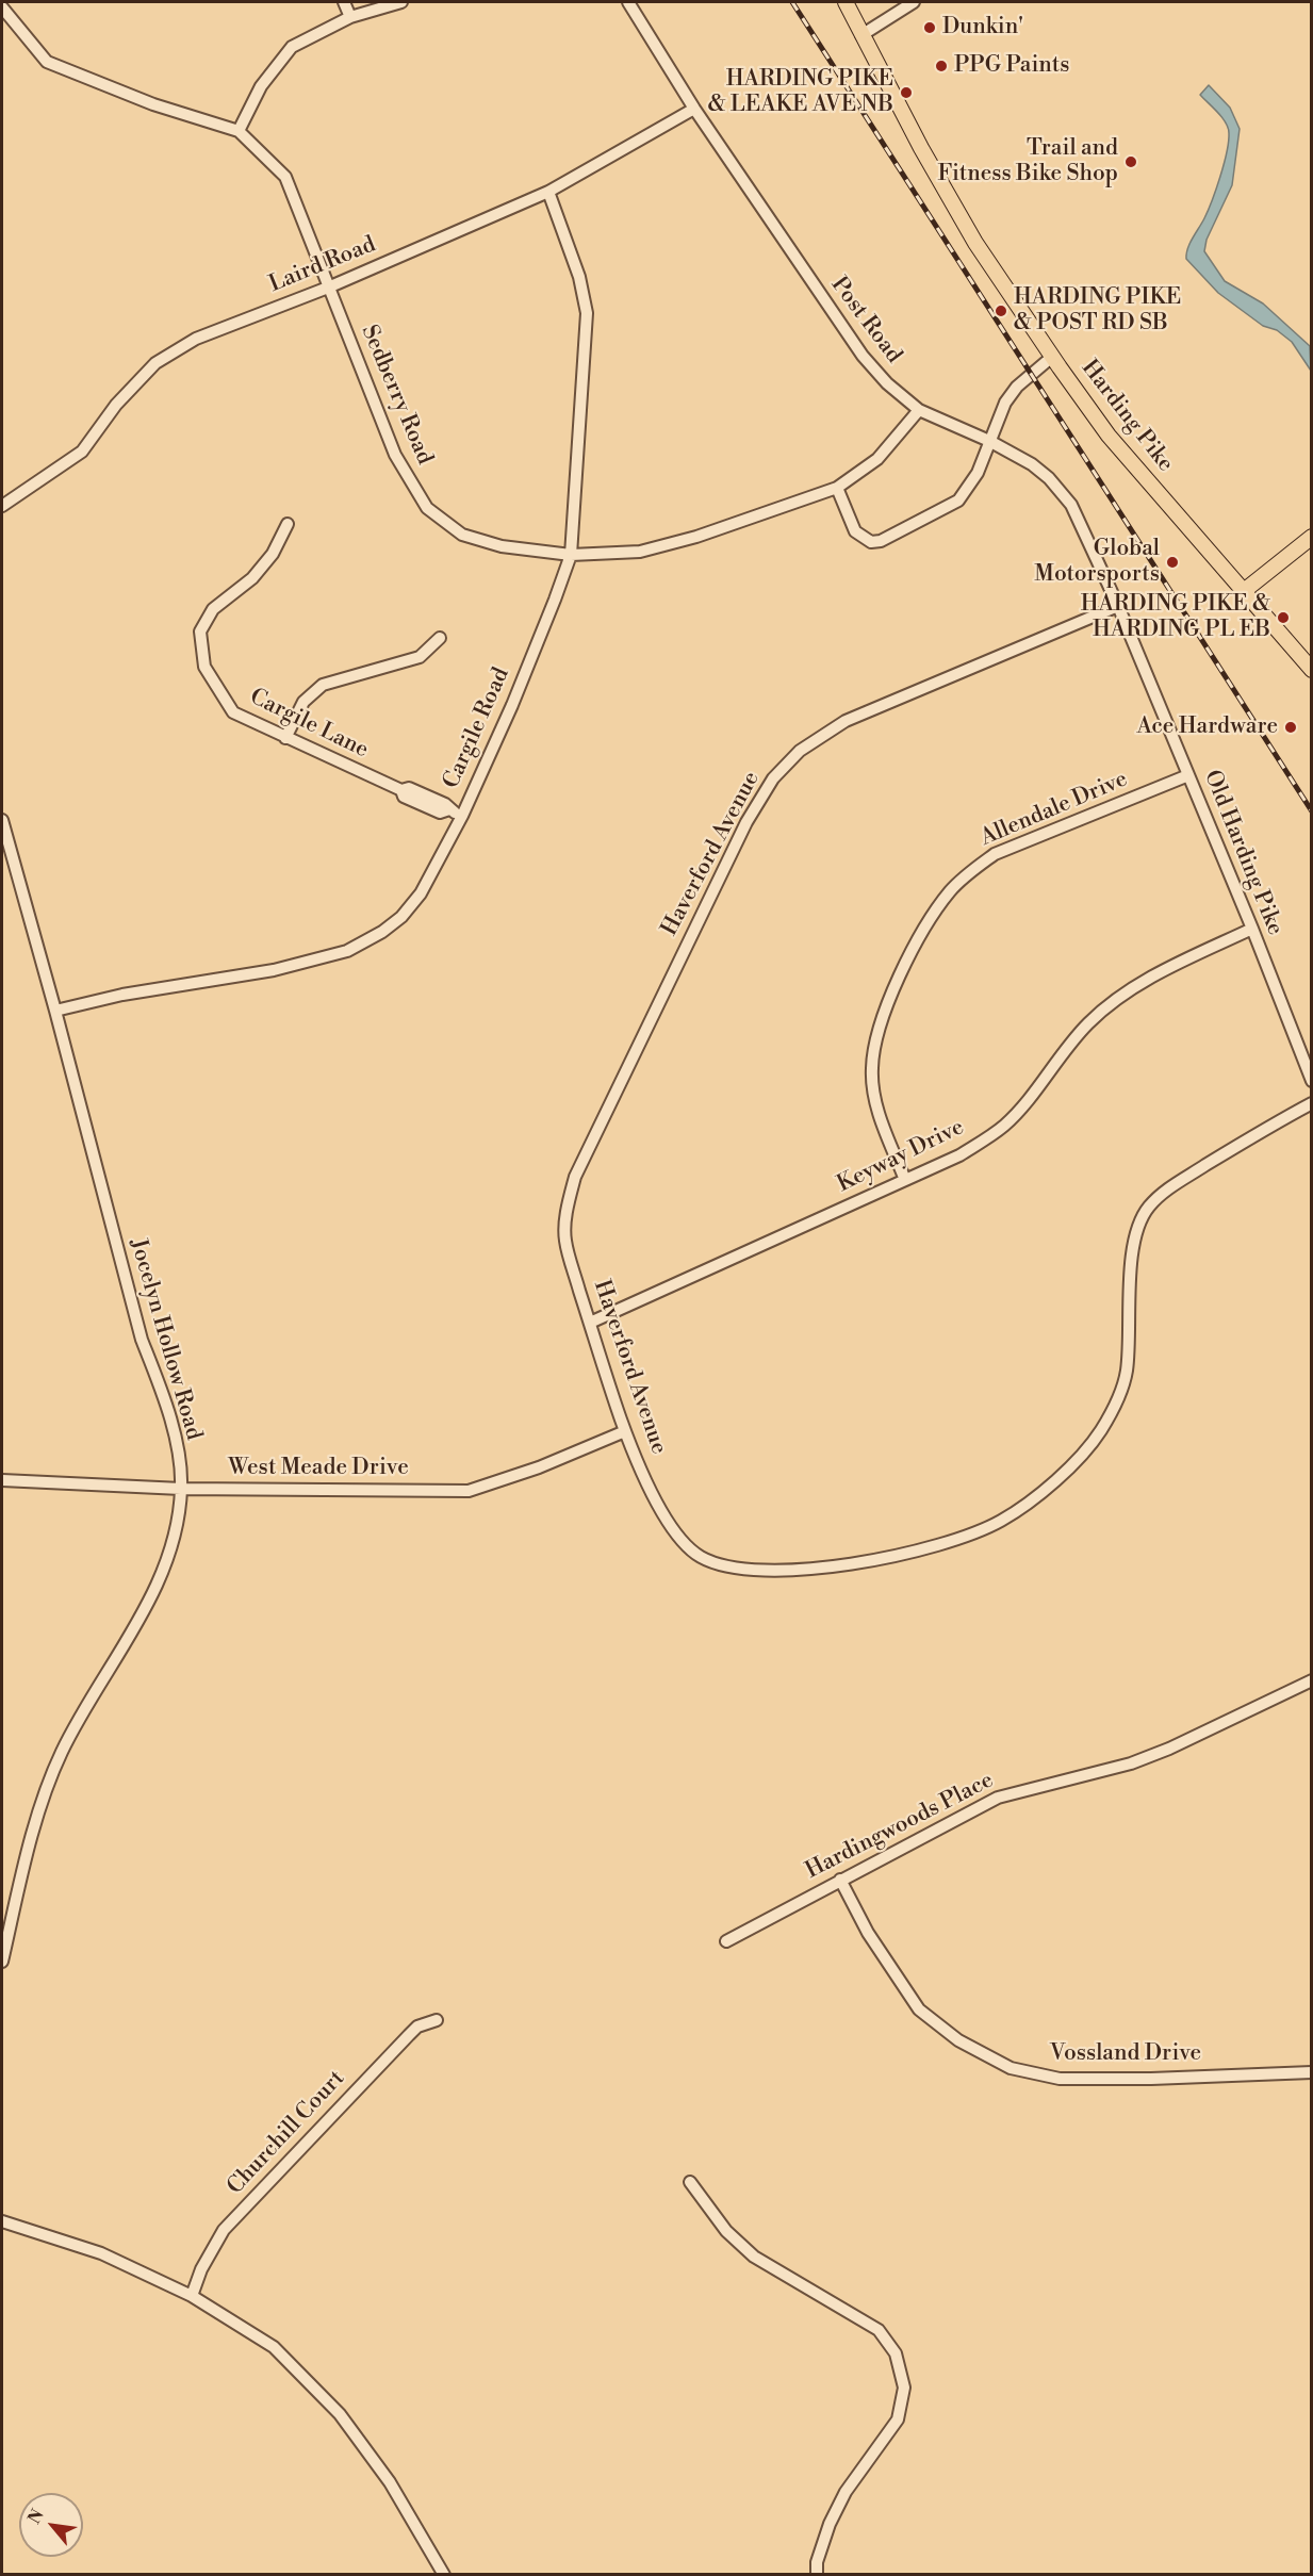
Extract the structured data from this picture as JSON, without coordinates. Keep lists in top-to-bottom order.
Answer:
{
  "streets": {
    "main road": ["Harding Pike"],
    "street": [
      "Laird Road",
      "Post Road",
      "Sedberry Road",
      "Cargile Lane",
      "Cargile Road",
      "Allendale Drive",
      "Old Harding Pike",
      "Haverford Avenue",
      "Keyway Drive",
      "Jocelyn Hollow Road",
      "West Meade Drive",
      "Hardingwoods Place",
      "Vossland Drive",
      "Churchill Court"
    ]
  },
  "crossings": [
    ["Laird Road", "Post Road"],
    ["Laird Road", "Sedberry Road"],
    ["Laird Road", "Cargile Road"],
    ["Post Road", "Sedberry Road"],
    ["Post Road", "Old Harding Pike"],
    ["Post Road", "Haverford Avenue"],
    ["Sedberry Road", "Cargile Road"],
    ["Cargile Lane", "Cargile Road"],
    ["Cargile Road", "Jocelyn Hollow Road"],
    ["Allendale Drive", "Old Harding Pike"],
    ["Allendale Drive", "Keyway Drive"],
    ["Old Harding Pike", "Haverford Avenue"],
    ["Old Harding Pike", "Keyway Drive"],
    ["Haverford Avenue", "Keyway Drive"],
    ["Haverford Avenue", "West Meade Drive"],
    ["Jocelyn Hollow Road", "West Meade Drive"],
    ["Hardingwoods Place", "Vossland Drive"]
  ],
  "places": [
    "Dunkin'",
    "PPG Paints",
    "HARDING PIKE & LEAKE AVE NB",
    "Trail and Fitness Bike Shop",
    "HARDING PIKE & POST RD SB",
    "Global Motorsports",
    "HARDING PIKE & HARDING PL EB",
    "Ace Hardware"
  ],
  "north": "top left"
}
